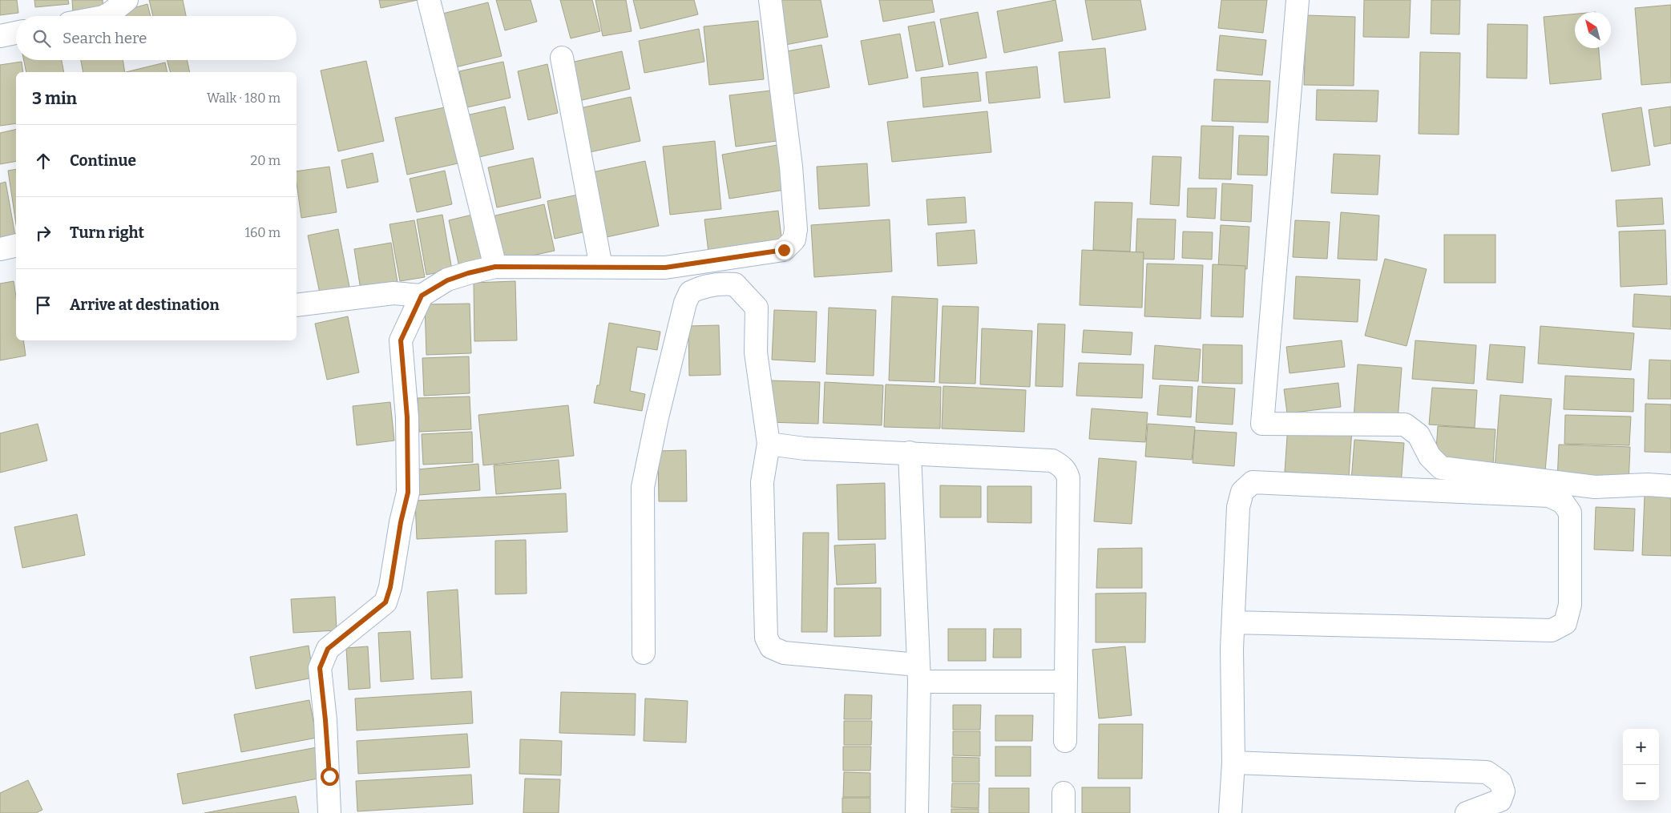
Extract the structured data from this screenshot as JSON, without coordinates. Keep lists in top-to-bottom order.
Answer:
{
  "north": "top left",
  "page": {
    "search": "Search here",
    "heading": ["3 min", "Walk · 180 m"],
    "list": [
      ["Continue", "20 m"],
      ["Turn right", "160 m"],
      "Arrive at destination"
    ],
    "map_buttons": ["+", "−"]
  }
}
